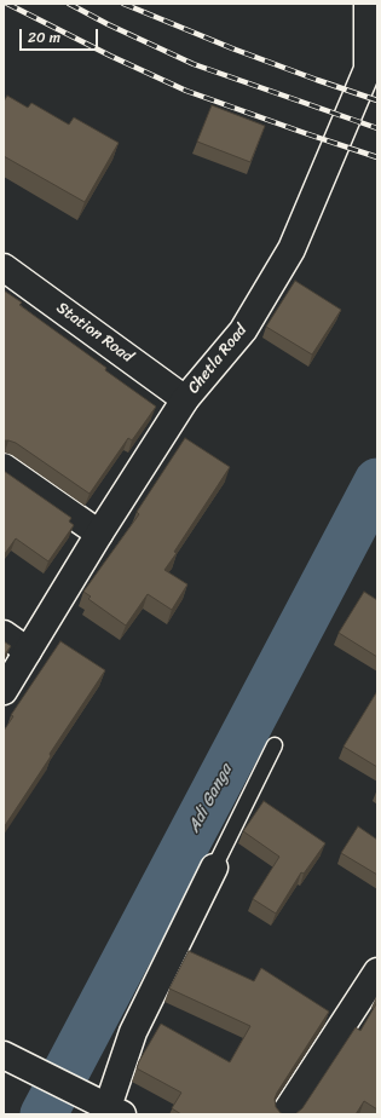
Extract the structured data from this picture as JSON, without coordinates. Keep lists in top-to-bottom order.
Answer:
{
  "streets": {
    "street": ["Station Road", "Chetla Road"]
  },
  "crossings": [
    ["Station Road", "Chetla Road"]
  ],
  "water": ["Adi Ganga"],
  "scale_bar": "20 m"
}
